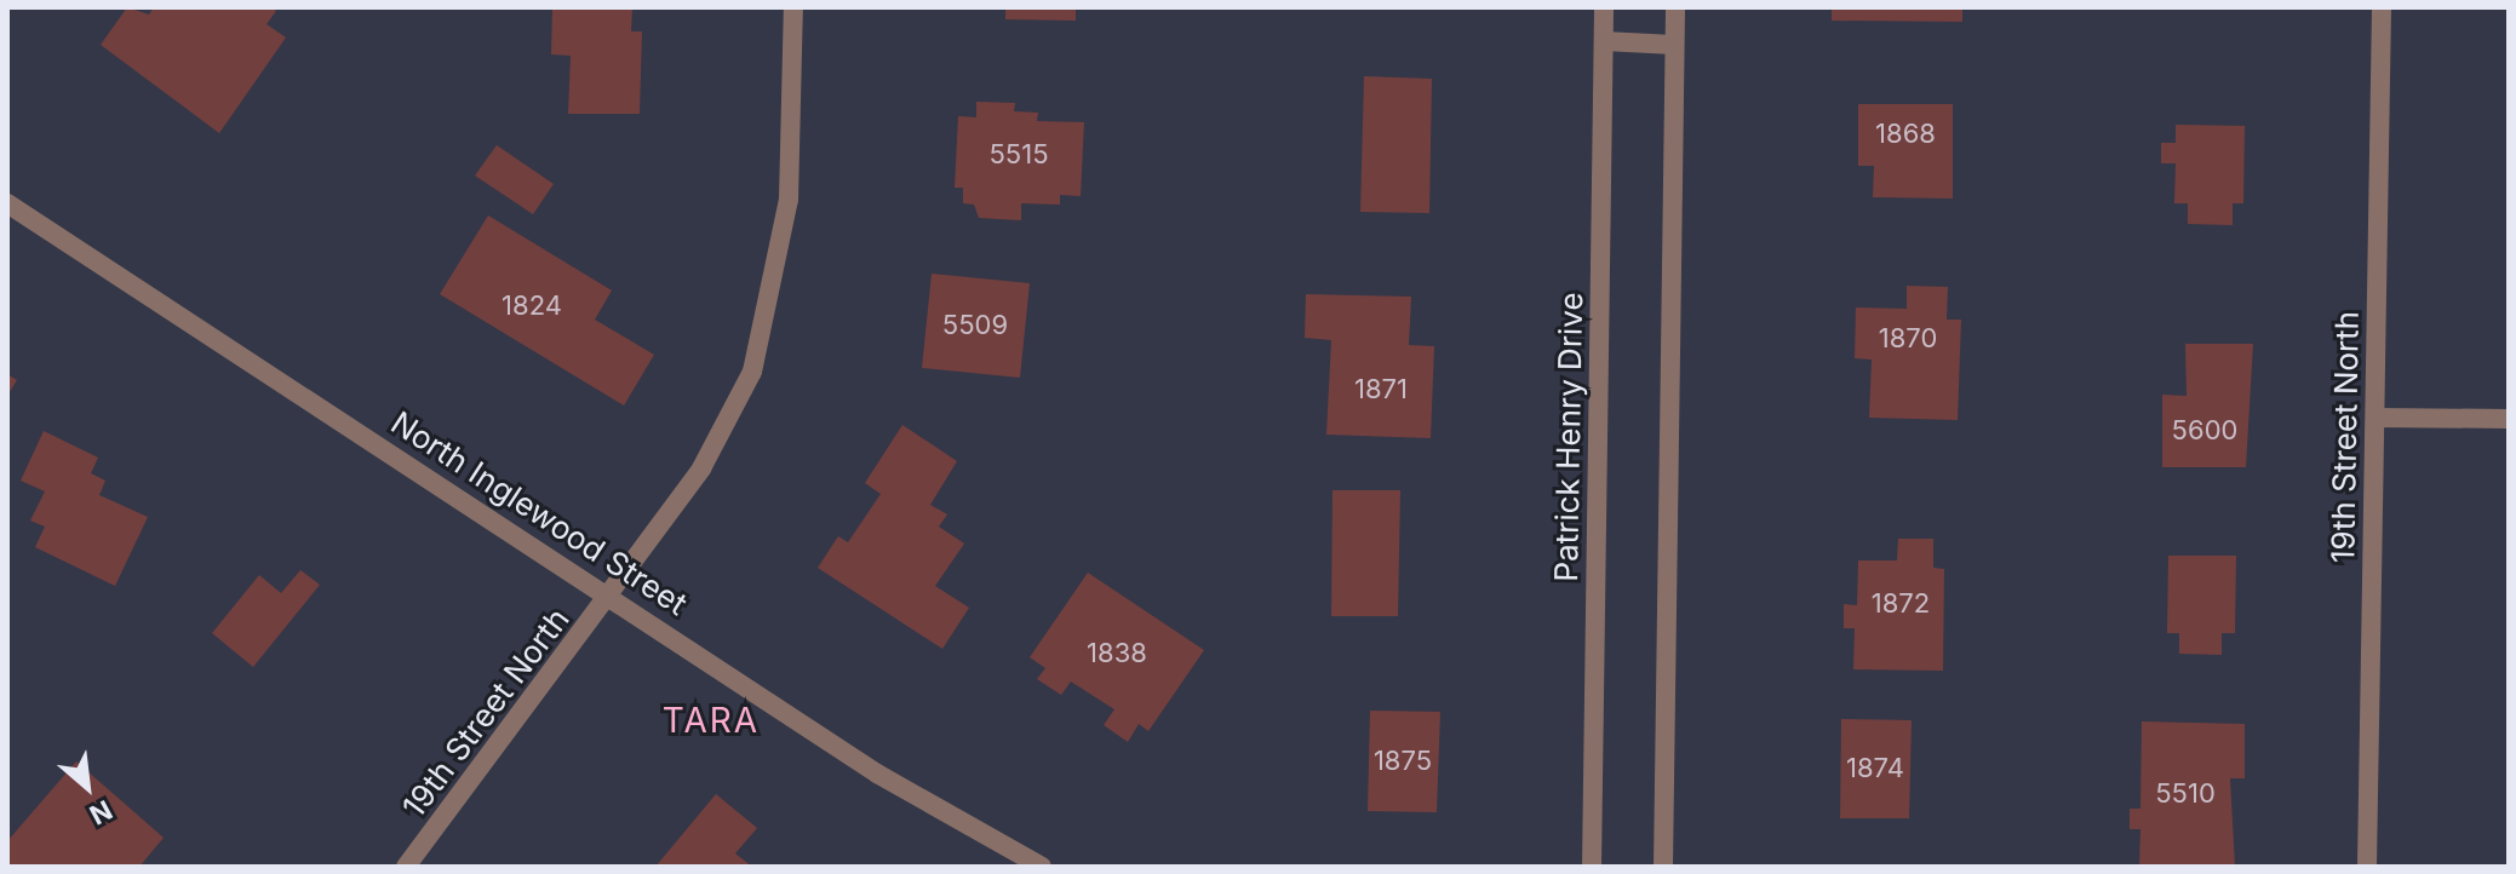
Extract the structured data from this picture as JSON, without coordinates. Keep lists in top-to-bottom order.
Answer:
{
  "streets": {
    "street": ["Patrick Henry Drive", "19th Street North", "North Inglewood Street"]
  },
  "crossings": [
    ["19th Street North", "North Inglewood Street"]
  ],
  "districts": ["TARA"],
  "house_numbers": [
    "1868",
    "5515",
    "1824",
    "5509",
    "1870",
    "1871",
    "5600",
    "1872",
    "1838",
    "1875",
    "1874",
    "5510"
  ],
  "north": "bottom right"
}
